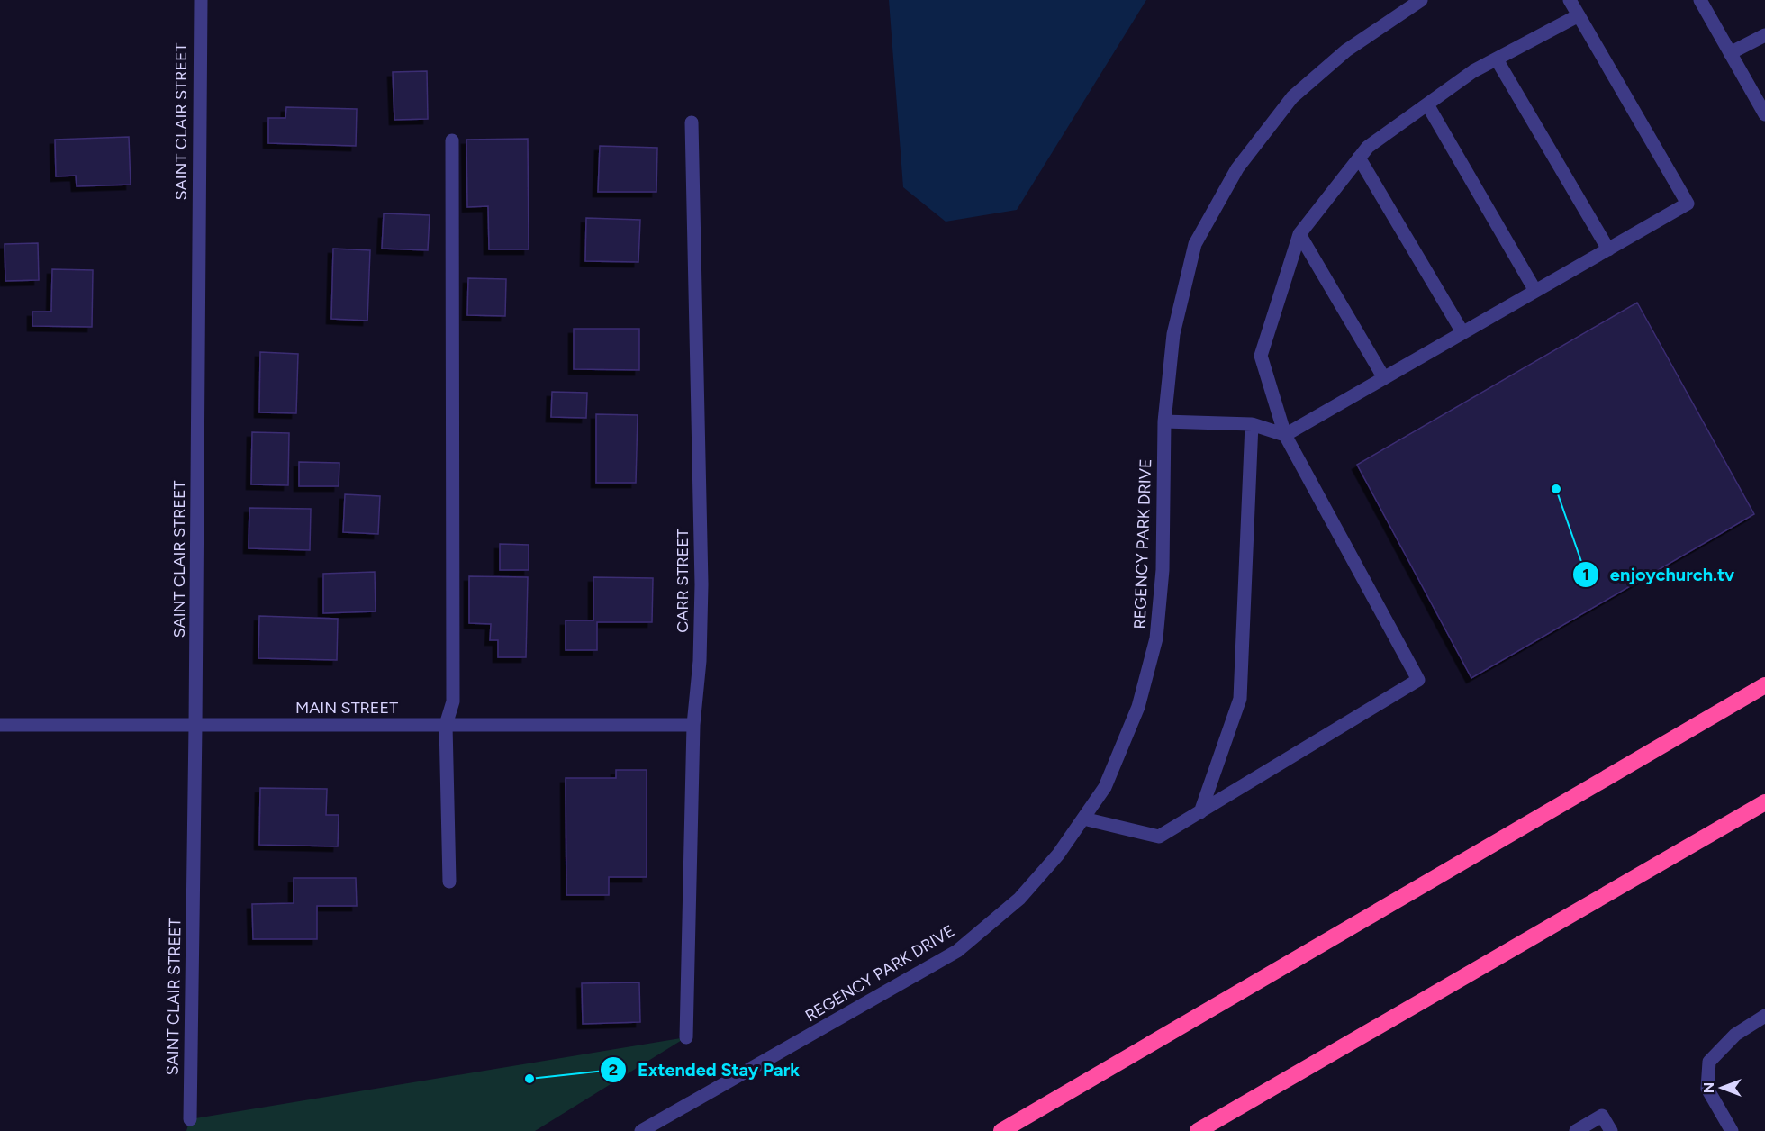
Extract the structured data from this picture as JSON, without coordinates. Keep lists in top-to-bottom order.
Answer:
{
  "streets": {
    "street": [
      "SAINT CLAIR STREET",
      "REGENCY PARK DRIVE",
      "CARR STREET",
      "MAIN STREET"
    ]
  },
  "crossings": [
    ["SAINT CLAIR STREET", "MAIN STREET"],
    ["CARR STREET", "MAIN STREET"]
  ],
  "places": ["enjoychurch.tv", "Extended Stay Park"],
  "north": "left"
}
